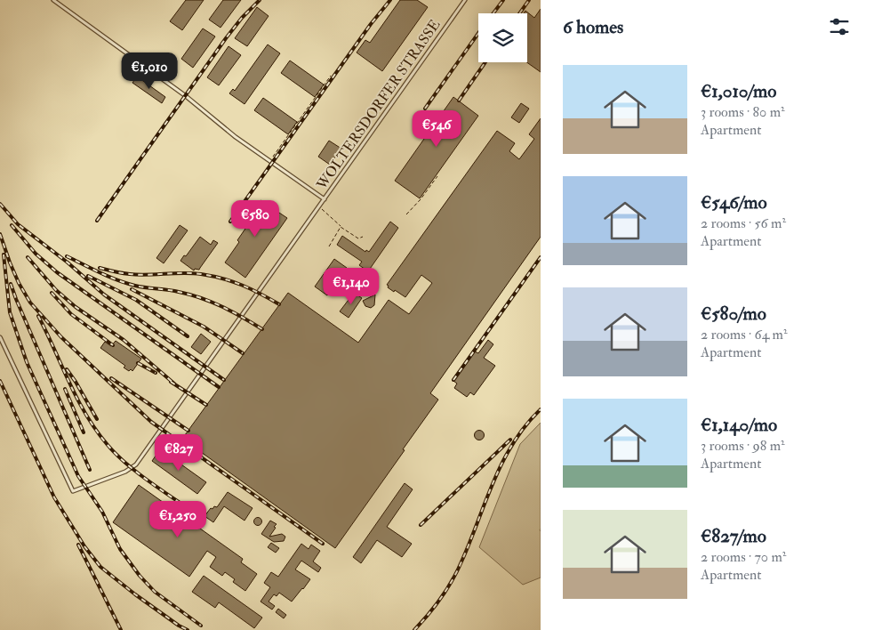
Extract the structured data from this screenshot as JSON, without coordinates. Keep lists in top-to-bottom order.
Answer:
{
  "streets": {
    "lane": ["WOLTERSDORFER STRASSE"]
  },
  "page": {
    "heading": "6 homes",
    "price": [
      "€1,010",
      "€546",
      "€580",
      "€1,140",
      "€827",
      "€1,250"
    ],
    "list": [
      {
        "name": "€1,010/mo",
        "note": "3 rooms · 80 m² · Apartment"
      },
      {
        "name": "€546/mo",
        "note": "2 rooms · 56 m² · Apartment"
      },
      {
        "name": "€580/mo",
        "note": "2 rooms · 64 m² · Apartment"
      },
      {
        "name": "€1,140/mo",
        "note": "3 rooms · 98 m² · Apartment"
      },
      {
        "name": "€827/mo",
        "note": "2 rooms · 70 m² · Apartment"
      }
    ]
  }
}
